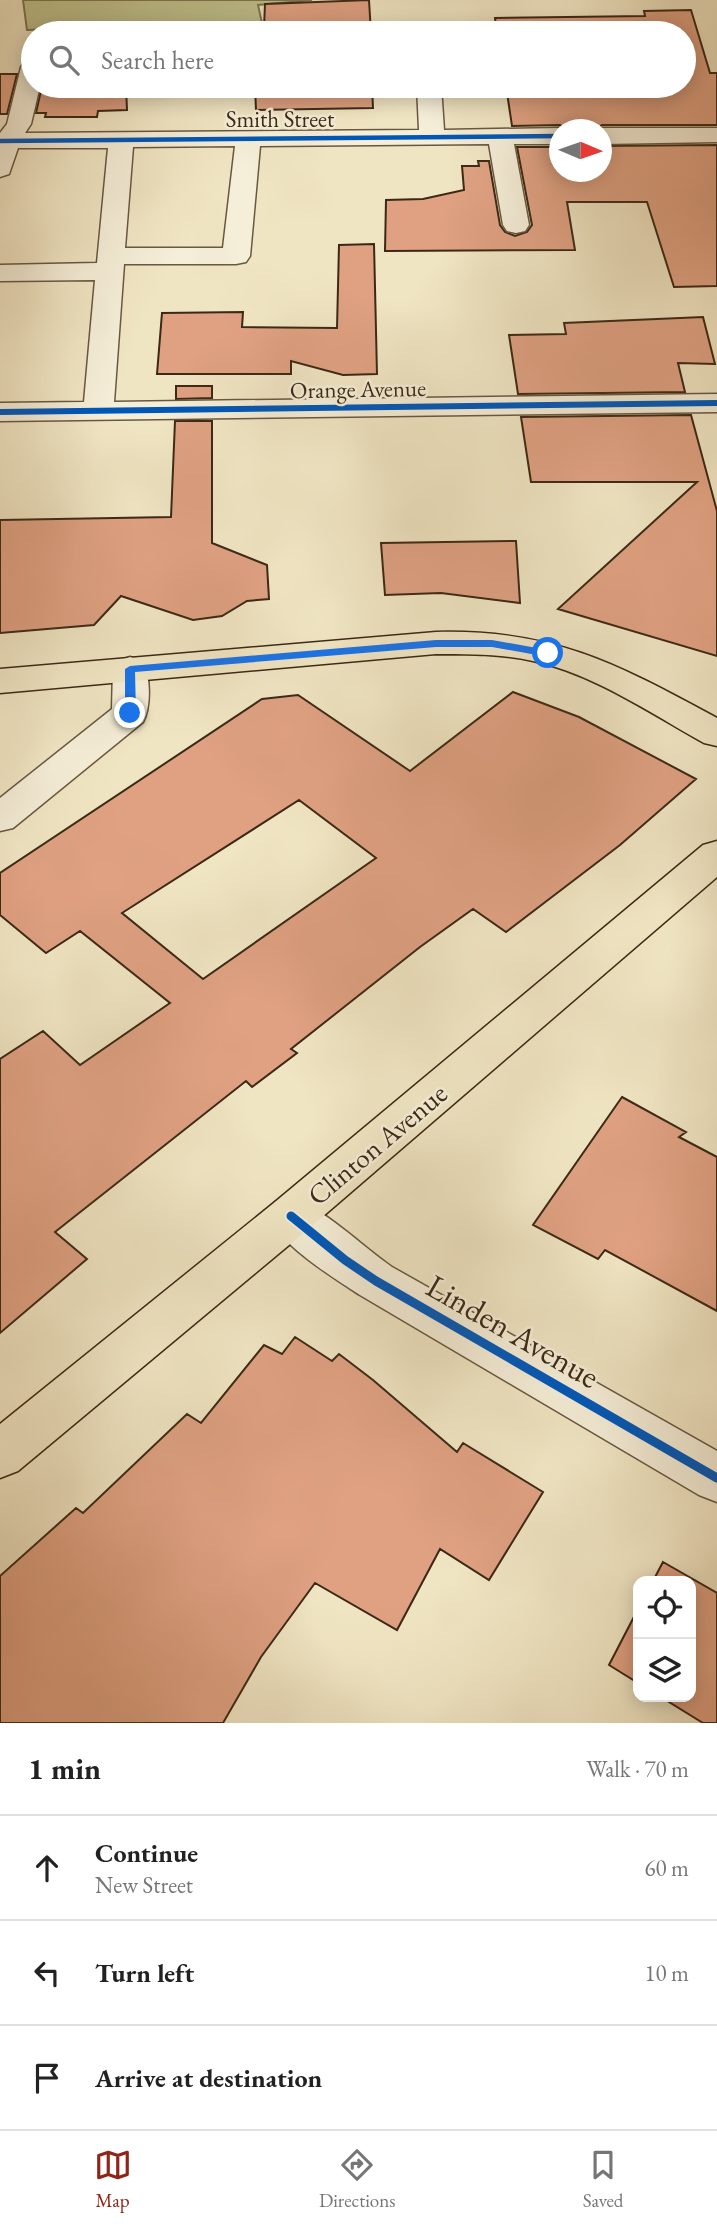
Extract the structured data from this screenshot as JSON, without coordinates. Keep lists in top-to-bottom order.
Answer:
{
  "streets": {
    "main road": ["Clinton Avenue"],
    "street": ["Smith Street", "Orange Avenue", "Linden Avenue"]
  },
  "crossings": [
    ["Clinton Avenue", "Linden Avenue"]
  ],
  "north": "right",
  "page": {
    "search": "Search here",
    "heading": ["1 min", "Walk · 70 m"],
    "list": [
      ["Continue", "New Street", "60 m"],
      ["Turn left", "10 m"],
      "Arrive at destination"
    ],
    "nav": ["Map", "Directions", "Saved"]
  }
}
